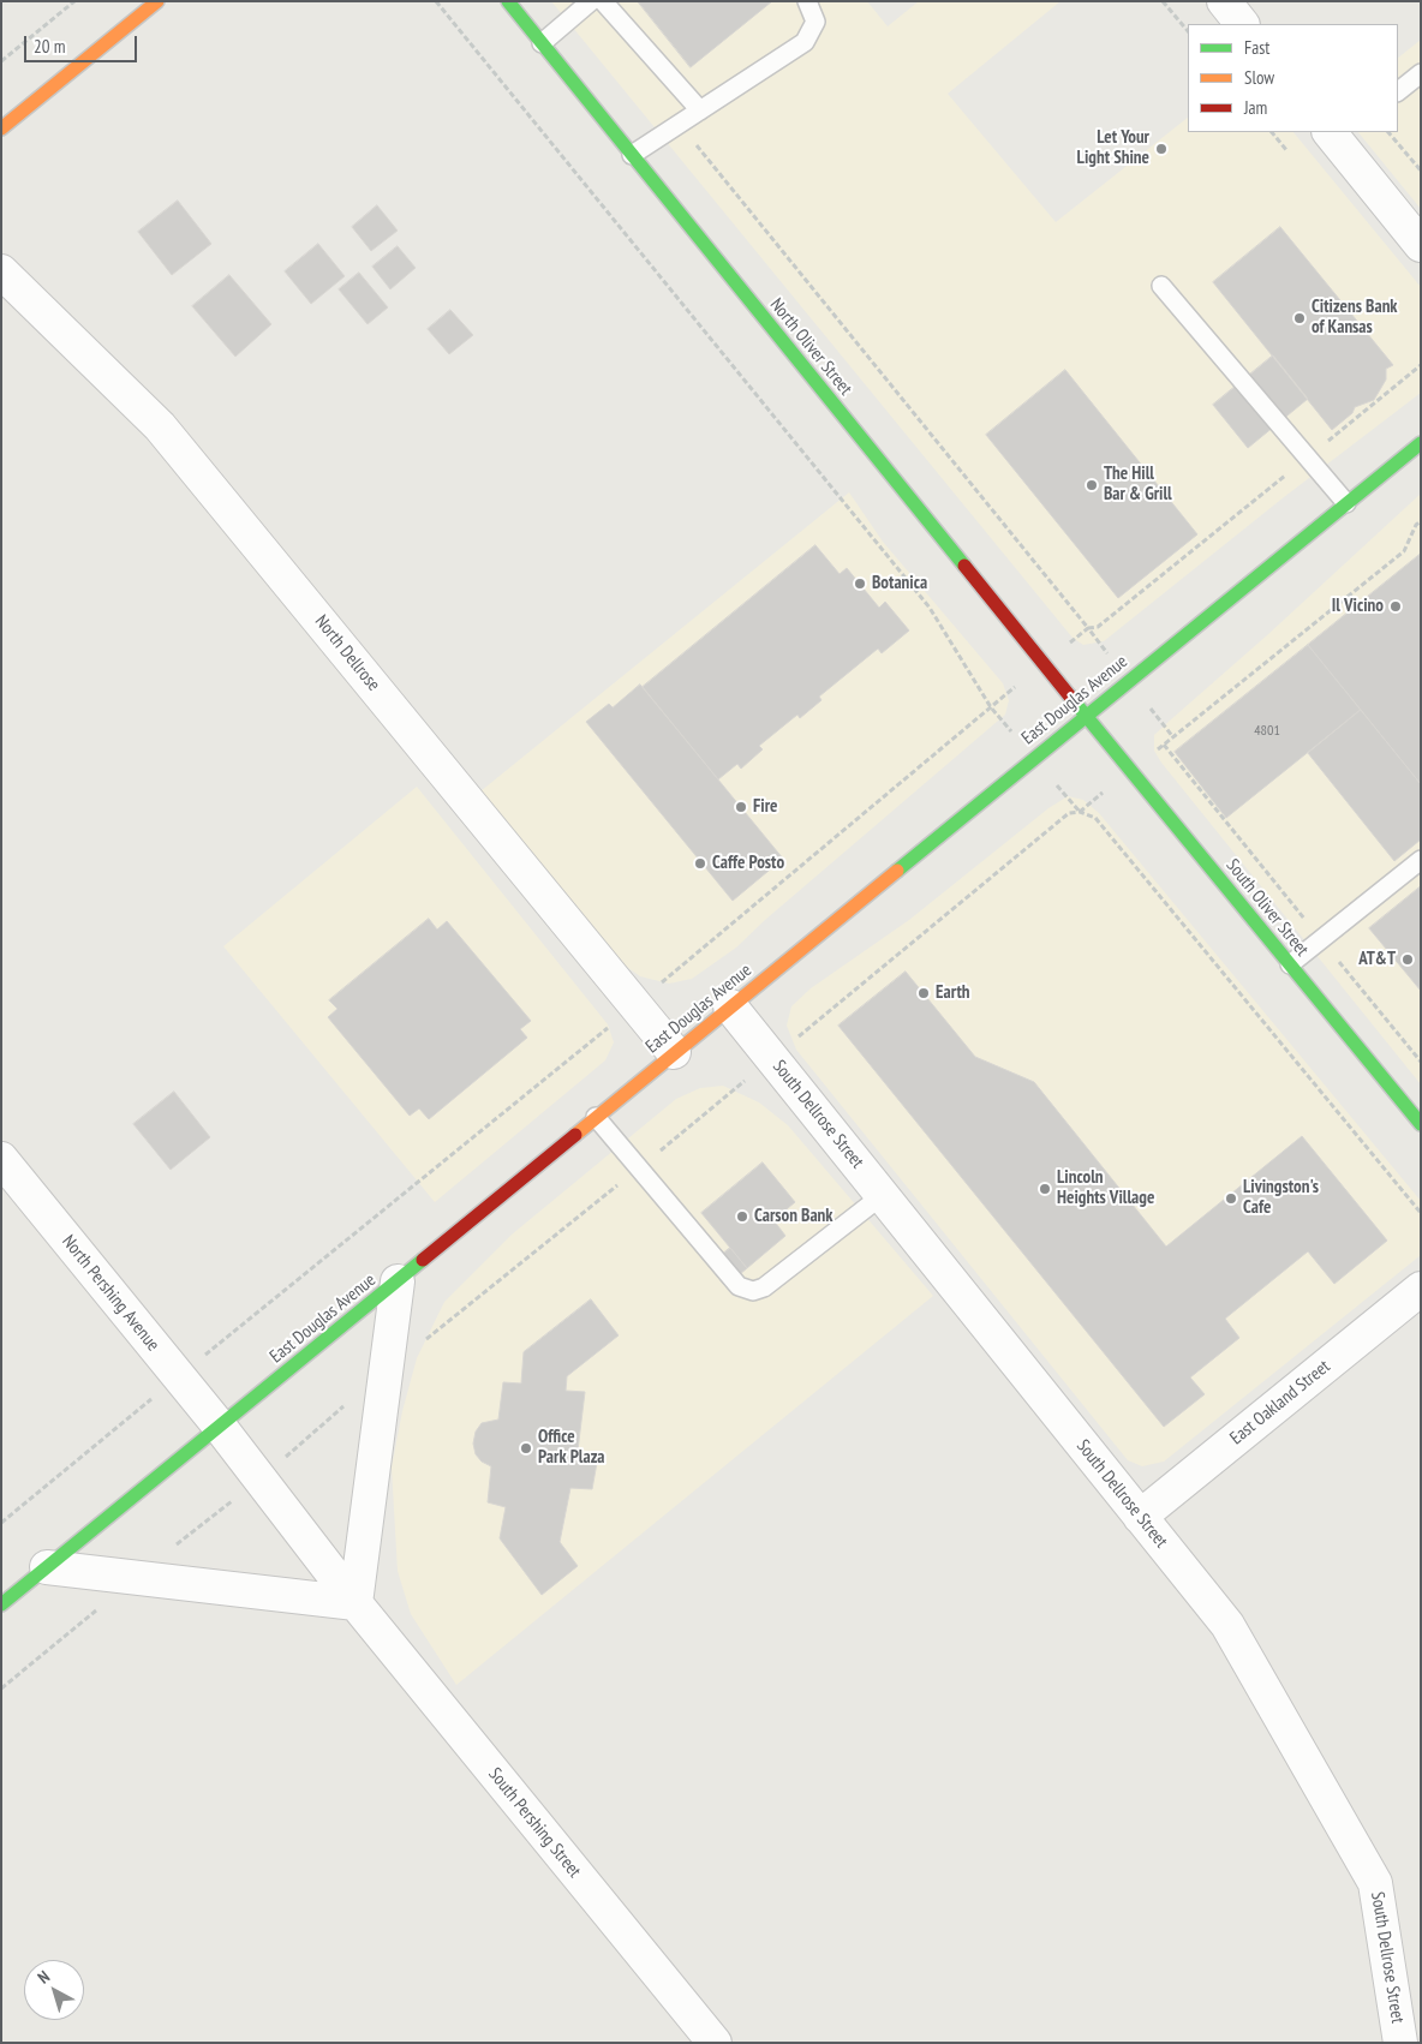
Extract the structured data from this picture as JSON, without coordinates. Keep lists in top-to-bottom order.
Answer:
{
  "streets": {
    "main road": ["North Oliver Street", "East Douglas Avenue", "South Oliver Street"],
    "street": [
      "North Dellrose",
      "South Dellrose Street",
      "North Pershing Avenue",
      "East Oakland Street",
      "South Pershing Street"
    ]
  },
  "crossings": [
    ["North Oliver Street", "East Douglas Avenue"],
    ["North Oliver Street", "South Oliver Street"],
    ["North Dellrose", "East Douglas Avenue"],
    ["East Douglas Avenue", "South Oliver Street"],
    ["East Douglas Avenue", "South Dellrose Street"],
    ["East Douglas Avenue", "North Pershing Avenue"],
    ["East Douglas Avenue", "South Pershing Street"],
    ["South Dellrose Street", "East Oakland Street"],
    ["North Pershing Avenue", "South Pershing Street"]
  ],
  "places": [
    "Let Your Light Shine",
    "Citizens Bank of Kansas",
    "The Hill Bar & Grill",
    "Botanica",
    "Il Vicino",
    "Fire",
    "Caffe Posto",
    "AT&T",
    "Earth",
    "Lincoln Heights Village",
    "Livingston's Cafe",
    "Carson Bank",
    "Office Park Plaza"
  ],
  "house_numbers": ["4801"],
  "legend": ["Fast", "Slow", "Jam"],
  "scale_bar": "20 m",
  "north": "top left"
}
